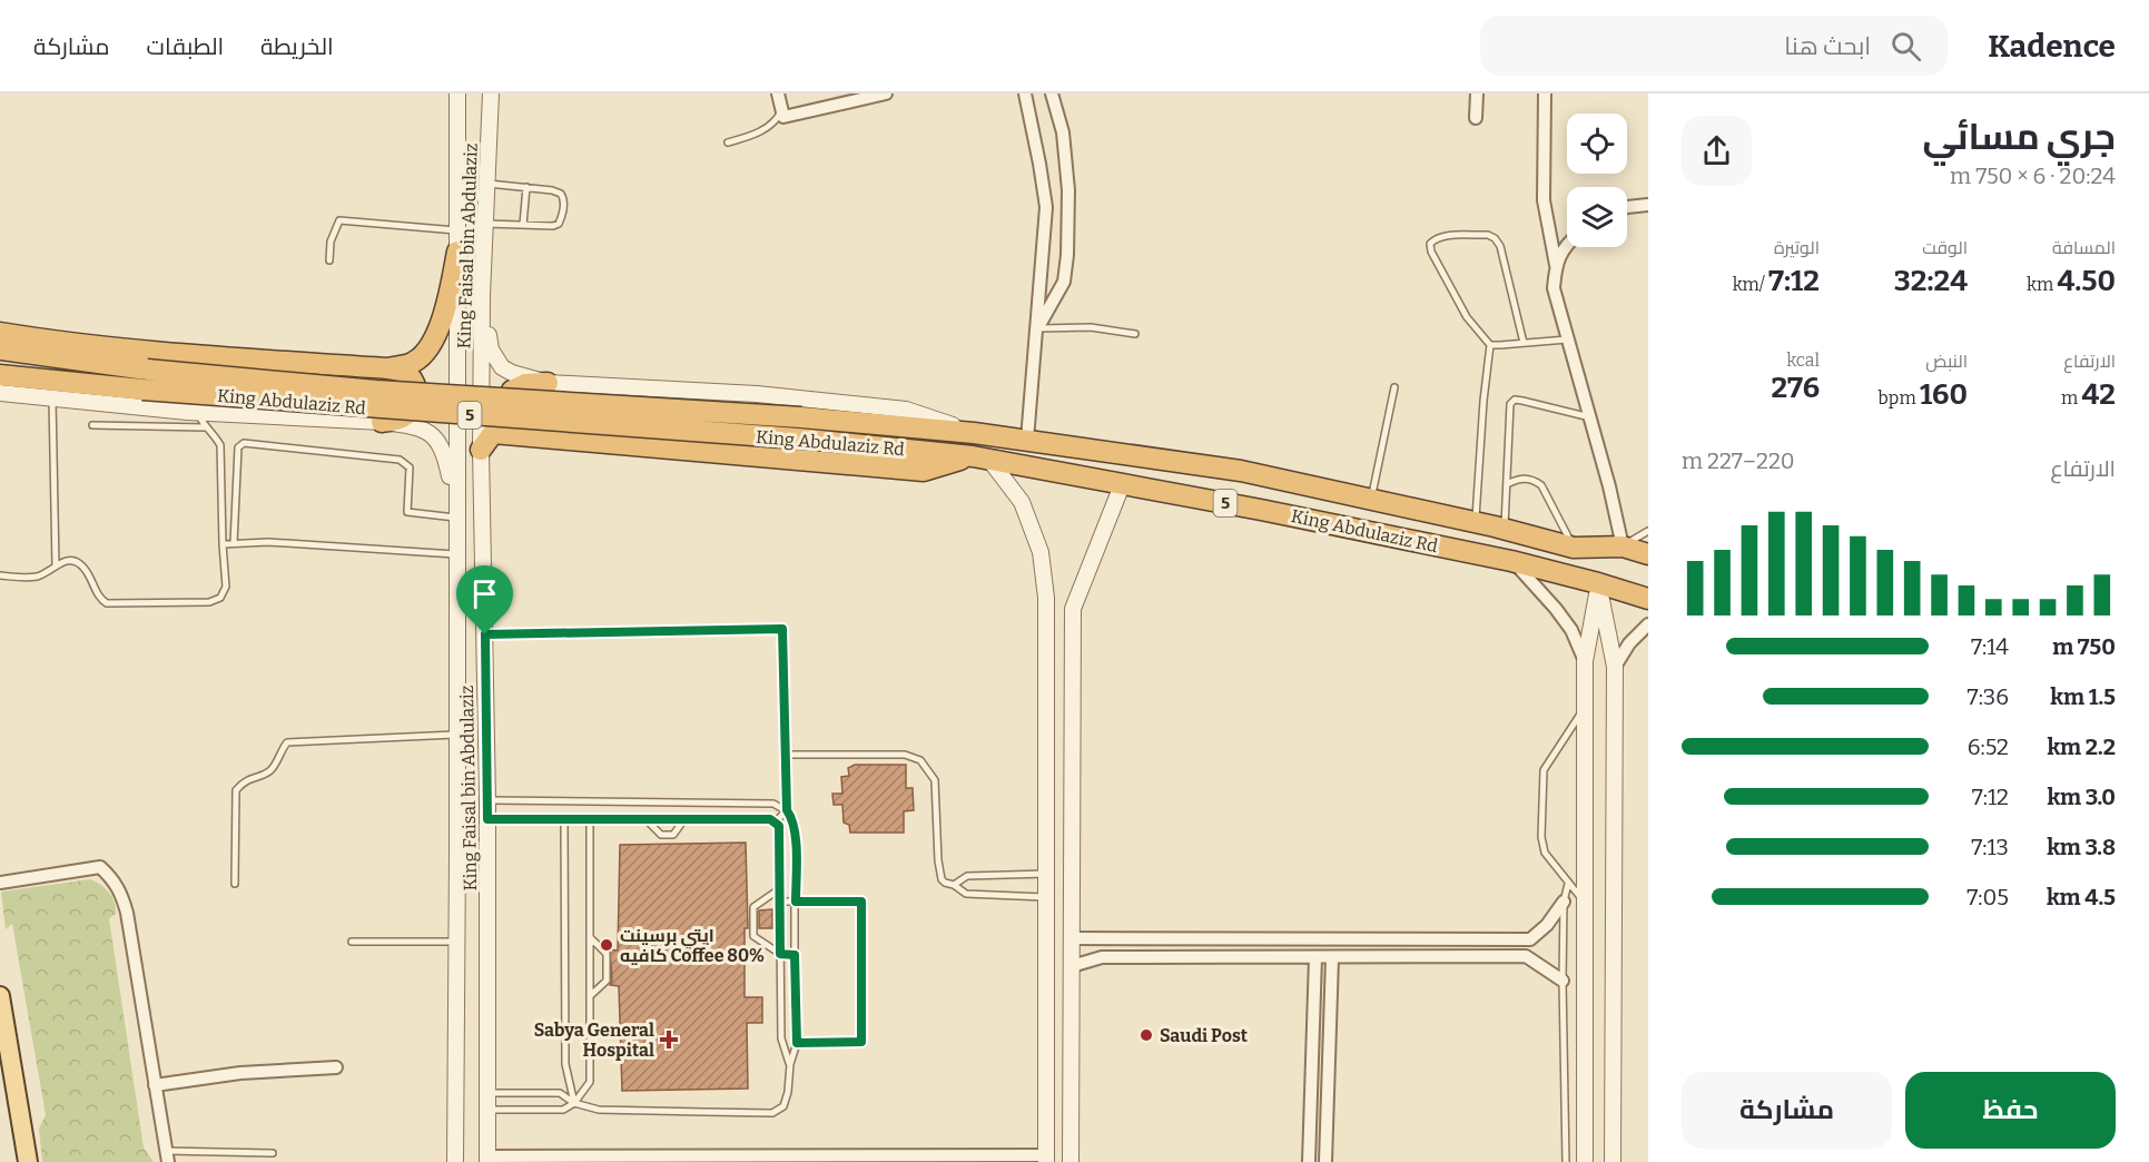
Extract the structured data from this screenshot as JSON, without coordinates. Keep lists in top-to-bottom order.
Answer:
{
  "streets": {
    "highway": ["King Abdulaziz Rd", "5"],
    "street": ["King Faisal bin Abdulaziz"]
  },
  "places": {
    "other": ["ايتي برسينت كافيه Coffee 80%", "Saudi Post"],
    "health": ["Sabya General Hospital"]
  },
  "page": {
    "header": "Kadence",
    "search": "ابحث هنا",
    "nav": ["الخريطة", "الطبقات", "مشاركة"],
    "heading": ["جري مسائي", "20:24 · 6 × 750 m"],
    "stats": [
      ["المسافة", "4.50 km"],
      ["الوقت", "32:24"],
      ["الوتيرة", "7:12 /km"],
      ["الارتفاع", "42 m"],
      ["النبض", "160 bpm"],
      ["kcal", "276"]
    ],
    "chart": ["الارتفاع", "220–227 m"],
    "list": [
      {
        "name": "750 m",
        "note": "7:14"
      },
      {
        "name": "1.5 km",
        "note": "7:36"
      },
      {
        "name": "2.2 km",
        "note": "6:52"
      },
      {
        "name": "3.0 km",
        "note": "7:12"
      },
      {
        "name": "3.8 km",
        "note": "7:13"
      },
      {
        "name": "4.5 km",
        "note": "7:05"
      }
    ],
    "buttons": ["حفظ", "مشاركة"]
  }
}
